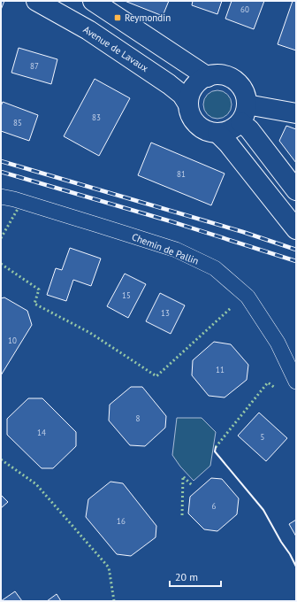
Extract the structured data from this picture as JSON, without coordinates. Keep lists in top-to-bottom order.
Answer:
{
  "streets": {
    "main road": ["Avenue de Lavaux"],
    "street": ["Chemin de Pallin"]
  },
  "places": {
    "transit": ["Reymondin"]
  },
  "house_numbers": [
    "60",
    "87",
    "83",
    "85",
    "81",
    "15",
    "13",
    "10",
    "11",
    "8",
    "14",
    "5",
    "6",
    "16"
  ],
  "scale_bar": "20 m"
}
